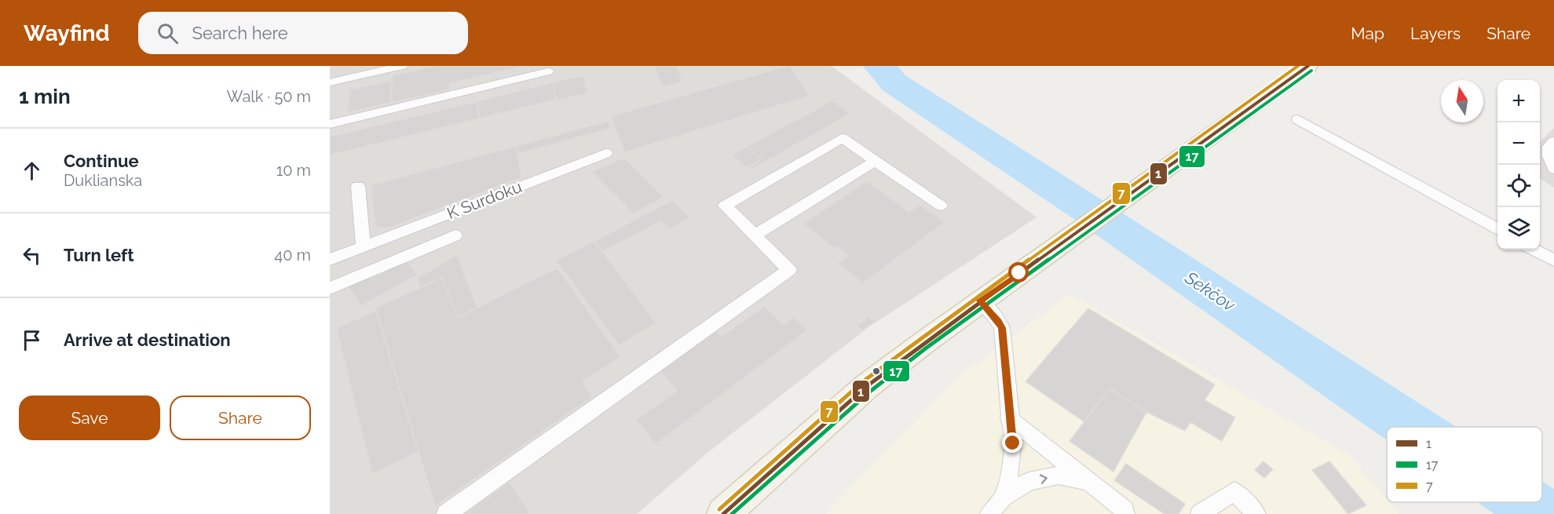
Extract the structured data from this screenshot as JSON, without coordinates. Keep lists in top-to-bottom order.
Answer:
{
  "streets": {
    "lane": ["K Surdoku"]
  },
  "water": ["Sekčov"],
  "lines": ["transit line 1", "transit line 7", "transit line 17"],
  "legend": ["1", "17", "7"],
  "north": "top",
  "page": {
    "header": "Wayfind",
    "search": "Search here",
    "nav": ["Map", "Layers", "Share"],
    "heading": ["1 min", "Walk · 50 m"],
    "map_buttons": ["+", "−"],
    "list": [
      ["Continue", "Duklianska", "10 m"],
      ["Turn left", "40 m"],
      "Arrive at destination"
    ],
    "buttons": ["Save", "Share"]
  }
}
